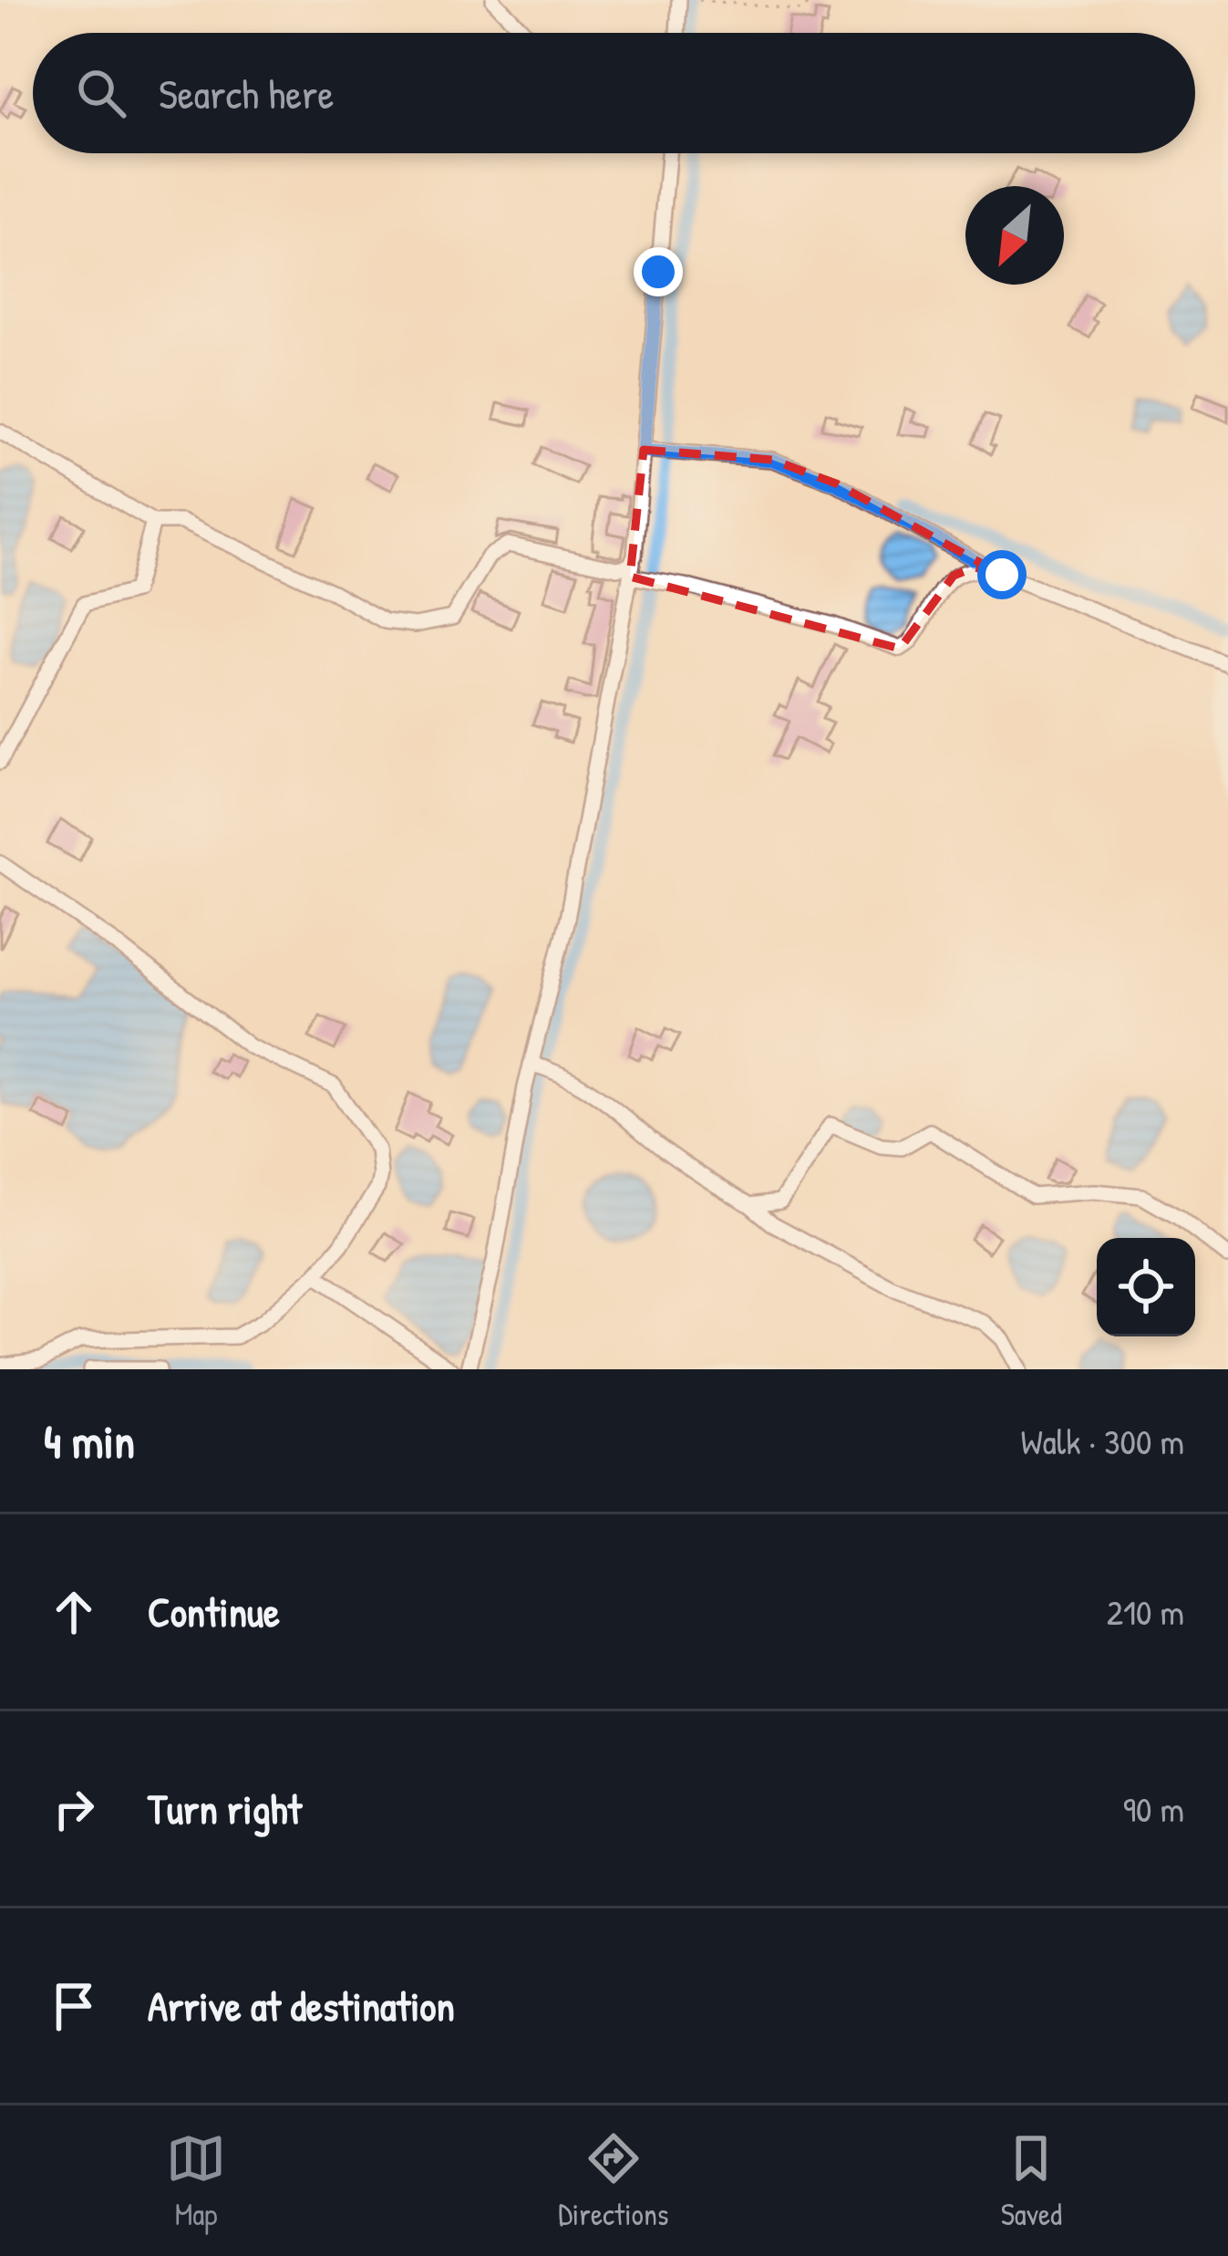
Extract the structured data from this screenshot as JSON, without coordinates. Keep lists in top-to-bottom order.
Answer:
{
  "north": "bottom left",
  "page": {
    "search": "Search here",
    "heading": ["4 min", "Walk · 300 m"],
    "list": [
      ["Continue", "210 m"],
      ["Turn right", "90 m"],
      "Arrive at destination"
    ],
    "nav": ["Map", "Directions", "Saved"]
  }
}
